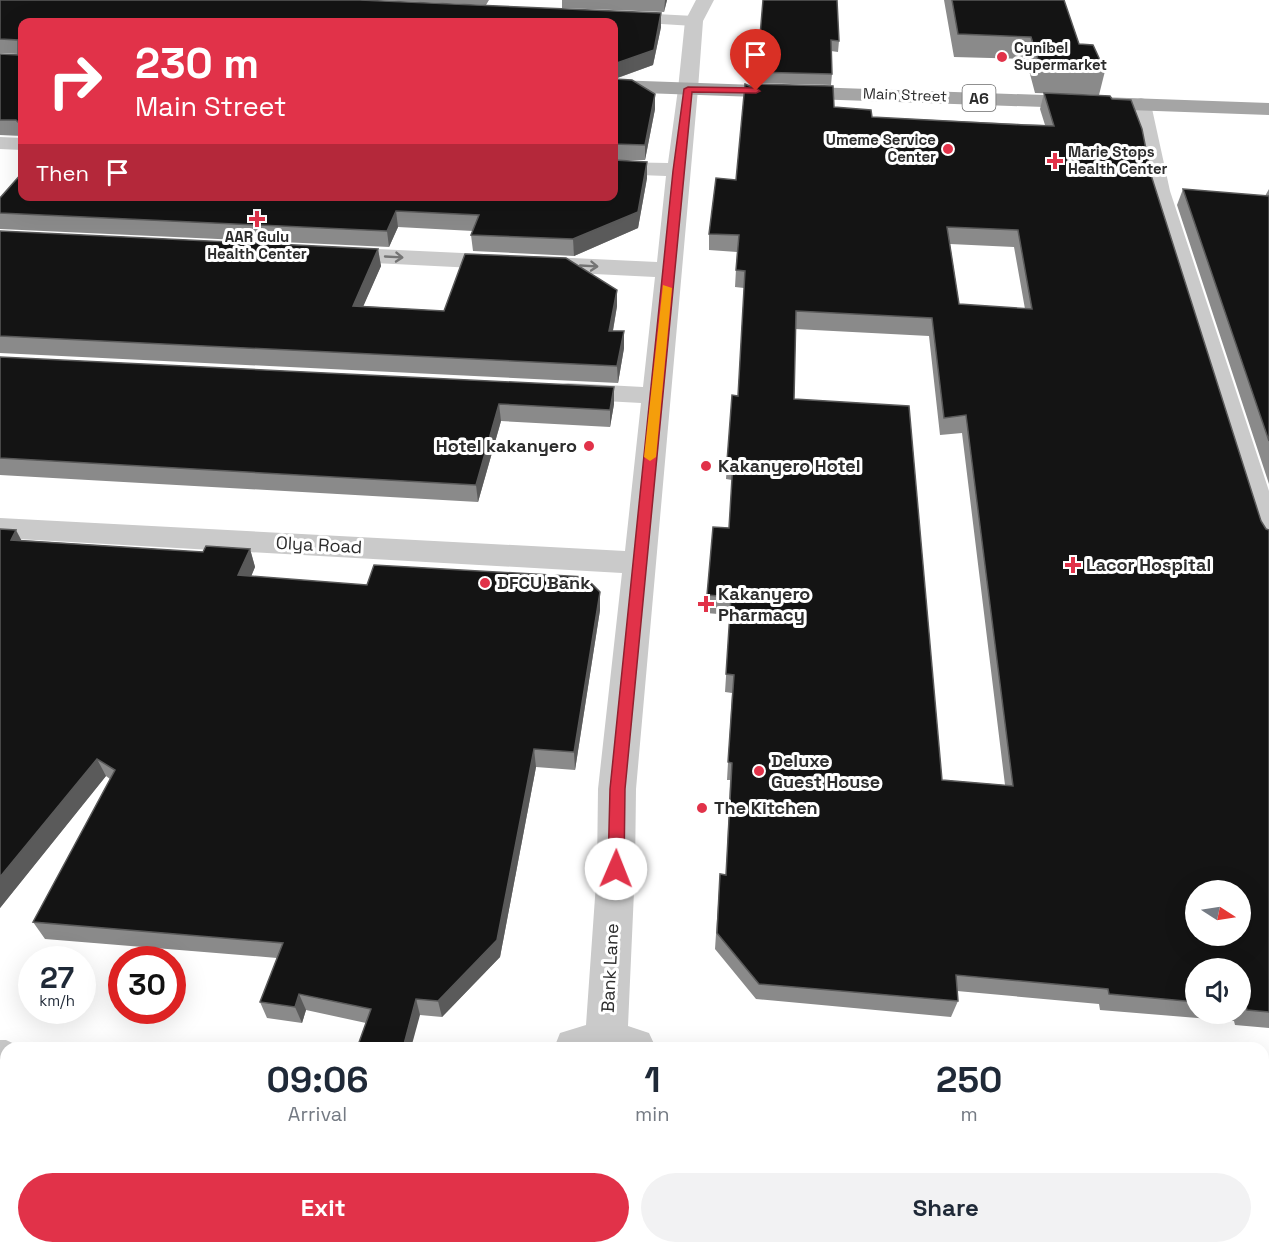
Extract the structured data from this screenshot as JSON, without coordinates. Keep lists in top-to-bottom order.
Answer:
{
  "streets": {
    "main road": ["Main Street", "A6"],
    "street": ["Olya Road", "Bank Lane"]
  },
  "crossings": [
    ["Main Street", "Bank Lane"],
    ["Olya Road", "Bank Lane"]
  ],
  "places": {
    "other": [
      "Cynibel Supermarket",
      "Umeme Service Center",
      "Hotel kakanyero",
      "Kakanyero Hotel",
      "DFCU Bank",
      "Deluxe Guest House",
      "The Kitchen"
    ],
    "health": [
      "Marie Stops Health Center",
      "AAR Gulu Health Center",
      "Lacor Hospital",
      "Kakanyero Pharmacy"
    ]
  },
  "north": "right",
  "page": {
    "turn": ["230 m", "Main Street"],
    "then": "Then",
    "speed": "27 km/h",
    "limit": "30",
    "eta": [
      "09:06",
      "Arrival",
      "1",
      "min",
      "250",
      "m"
    ],
    "buttons": ["Exit", "Share"]
  }
}
